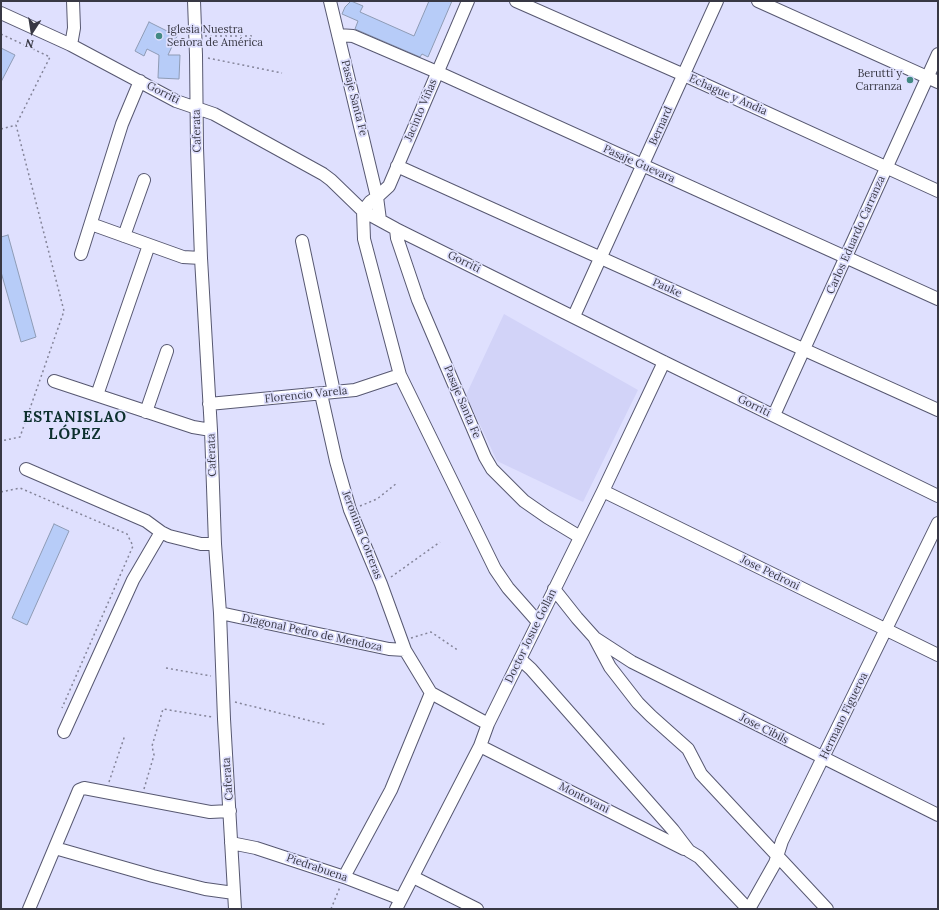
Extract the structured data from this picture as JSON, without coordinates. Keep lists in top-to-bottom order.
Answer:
{
  "streets": {
    "street": [
      "Gorriti",
      "Echague y Andia",
      "Pasaje Santa Fe",
      "Jacinto Viñas",
      "Bernard",
      "Caferata",
      "Pasaje Guevara",
      "Carlos Eduardo Carranza",
      "Pauke",
      "Florencio Varela",
      "Jeronima Cotreras",
      "Jose Pedroni",
      "Diagonal Pedro de Mendoza",
      "Doctor Josue Gollan",
      "Hermano Figueroa",
      "Jose Cibils",
      "Montovani",
      "Piedrabuena"
    ]
  },
  "crossings": [
    ["Gorriti", "Pasaje Santa Fe"],
    ["Gorriti", "Jacinto Viñas"],
    ["Gorriti", "Bernard"],
    ["Gorriti", "Caferata"],
    ["Gorriti", "Carlos Eduardo Carranza"],
    ["Gorriti", "Doctor Josue Gollan"],
    ["Echague y Andia", "Bernard"],
    ["Echague y Andia", "Carlos Eduardo Carranza"],
    ["Pasaje Santa Fe", "Jacinto Viñas"],
    ["Pasaje Santa Fe", "Pasaje Guevara"],
    ["Pasaje Santa Fe", "Doctor Josue Gollan"],
    ["Jacinto Viñas", "Pasaje Guevara"],
    ["Jacinto Viñas", "Pauke"],
    ["Bernard", "Pasaje Guevara"],
    ["Bernard", "Pauke"],
    ["Caferata", "Florencio Varela"],
    ["Caferata", "Diagonal Pedro de Mendoza"],
    ["Caferata", "Piedrabuena"],
    ["Pasaje Guevara", "Carlos Eduardo Carranza"],
    ["Carlos Eduardo Carranza", "Pauke"],
    ["Florencio Varela", "Jeronima Cotreras"],
    ["Jeronima Cotreras", "Diagonal Pedro de Mendoza"],
    ["Jose Pedroni", "Doctor Josue Gollan"],
    ["Jose Pedroni", "Hermano Figueroa"],
    ["Doctor Josue Gollan", "Montovani"],
    ["Doctor Josue Gollan", "Piedrabuena"],
    ["Hermano Figueroa", "Jose Cibils"]
  ],
  "districts": ["ESTANISLAO LÓPEZ"],
  "places": ["Iglesia Nuestra Señora de América", "Berutti y Carranza"],
  "north": "bottom"
}
